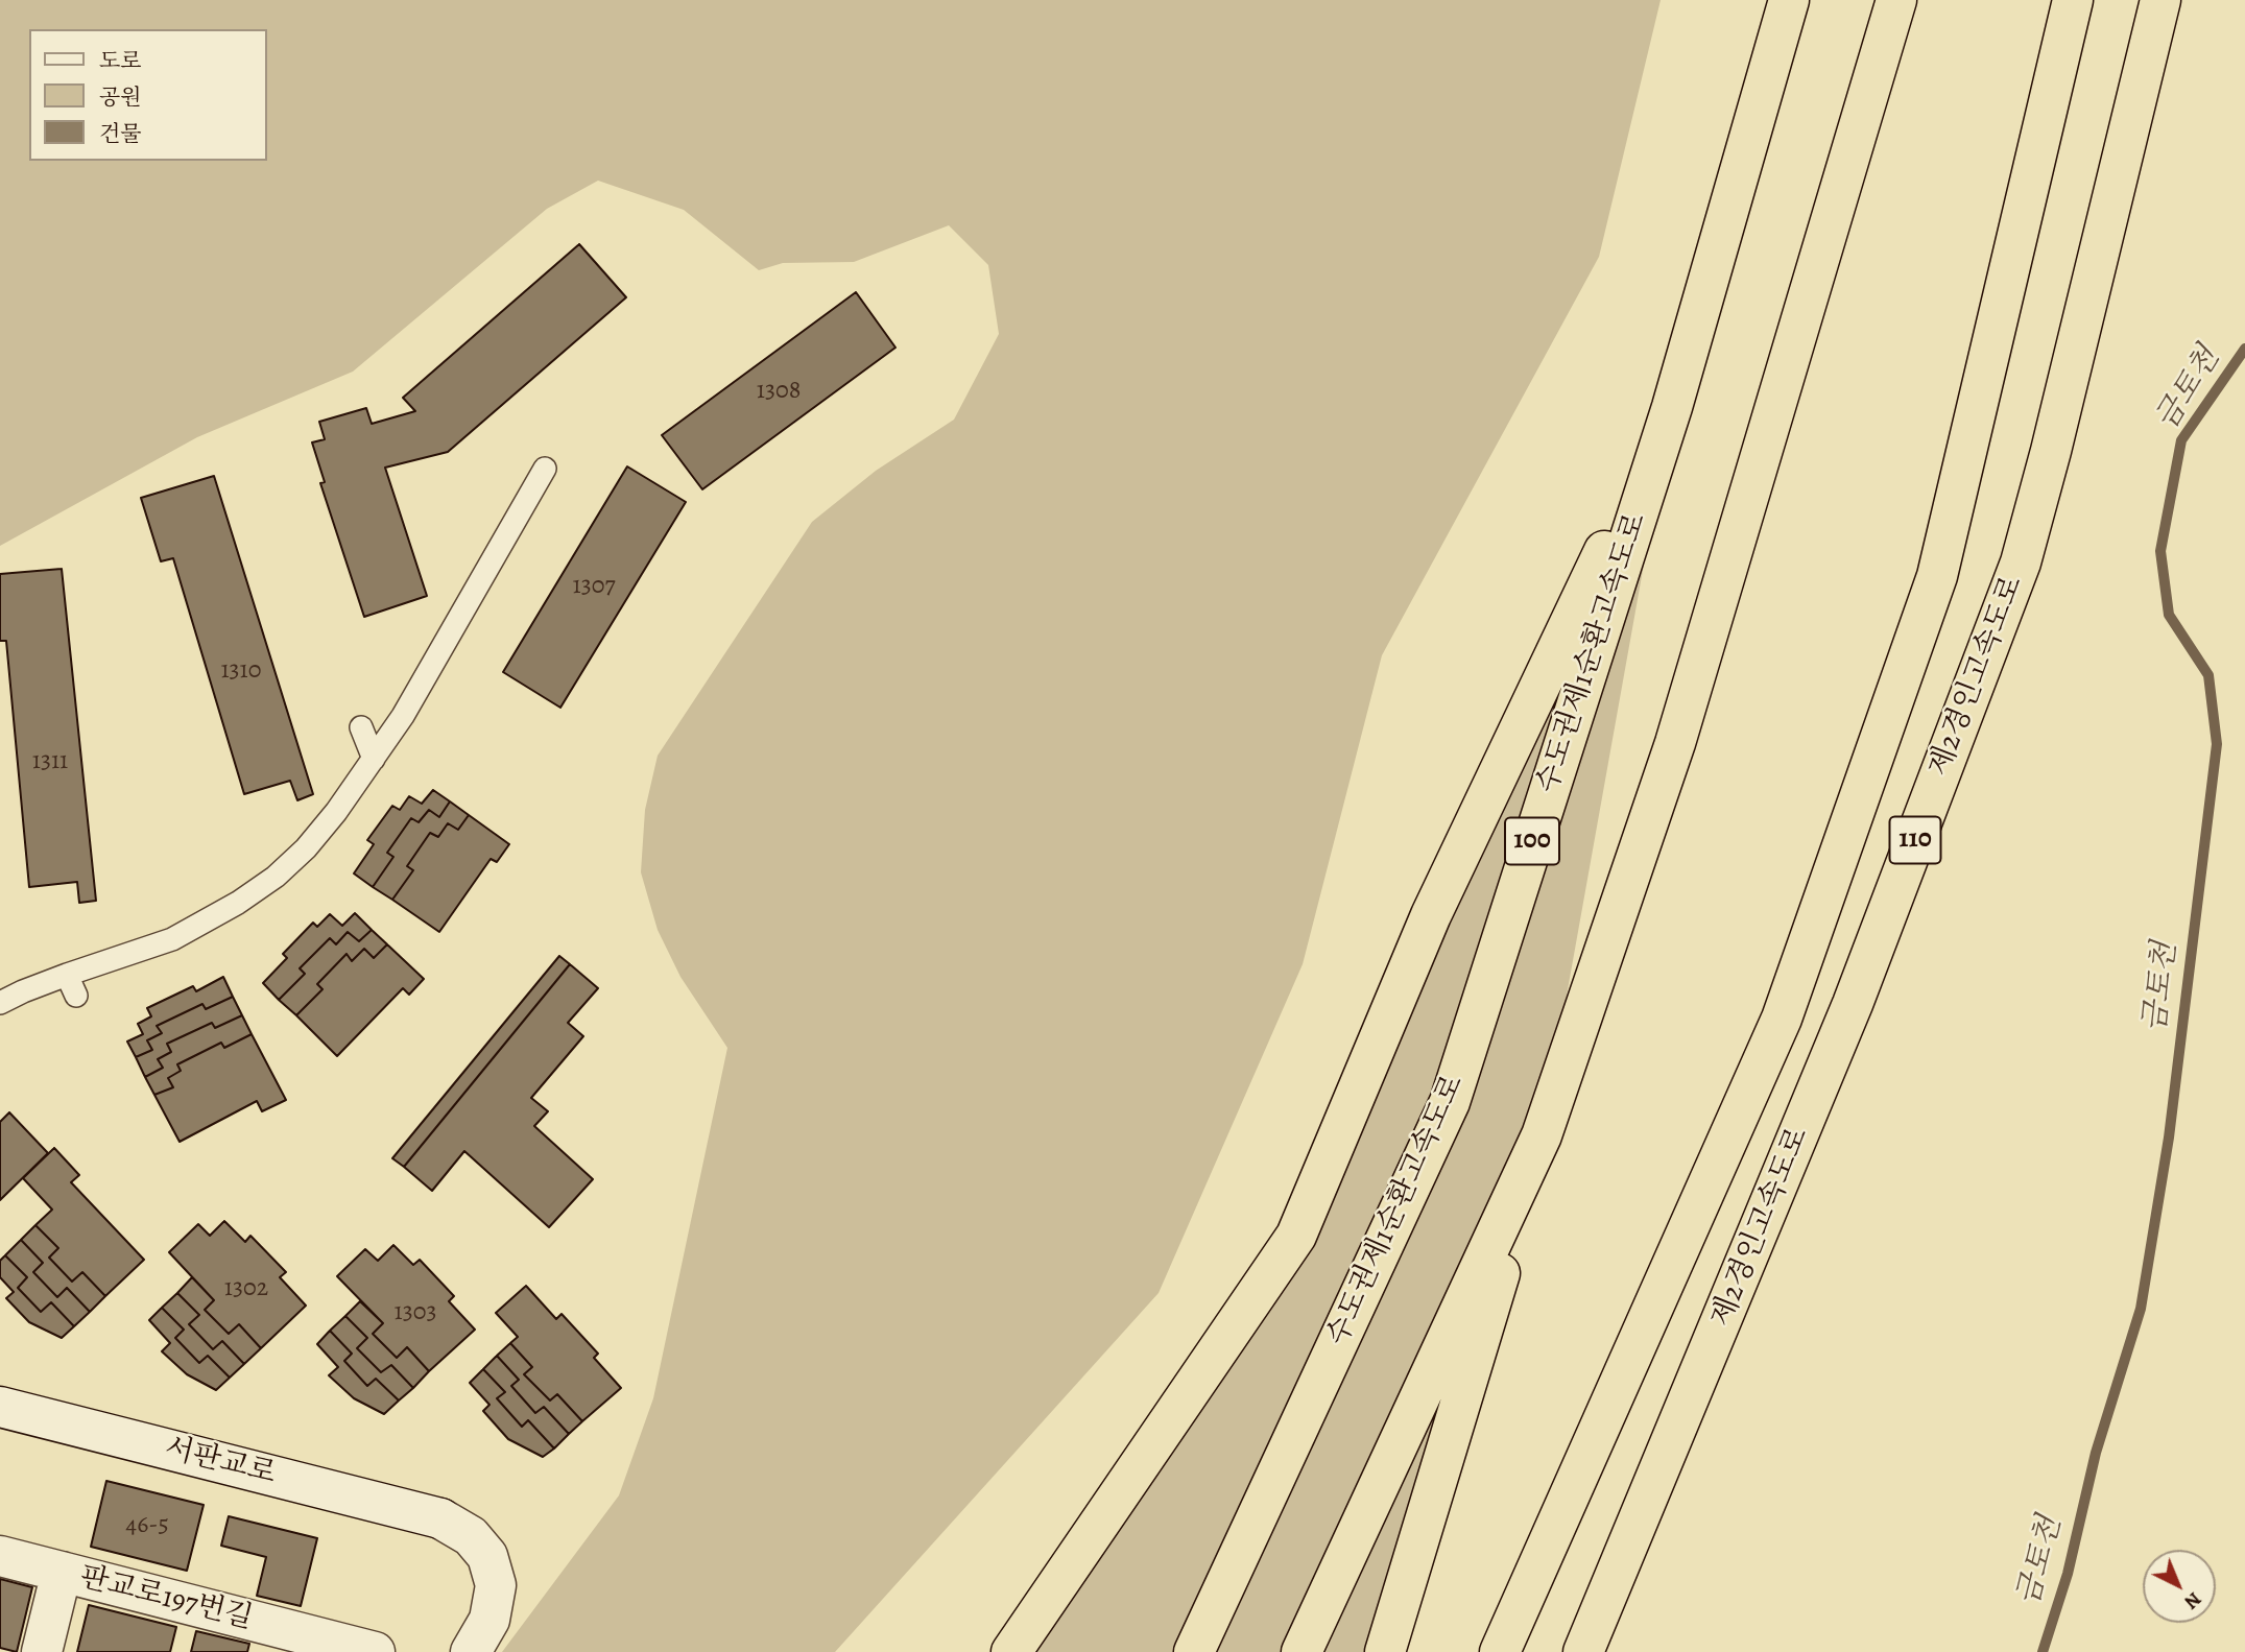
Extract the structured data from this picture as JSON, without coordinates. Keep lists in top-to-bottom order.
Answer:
{
  "streets": {
    "highway": [
      "수도권제1순환고속도로",
      "제2경인고속도로",
      "110",
      "100"
    ],
    "street": ["서판교로", "판교로197번길"]
  },
  "water": ["금토천"],
  "house_numbers": [
    "1308",
    "1307",
    "1310",
    "1311",
    "1302",
    "1303",
    "46-5"
  ],
  "legend": ["도로", "공원", "건물"],
  "north": "bottom right"
}
